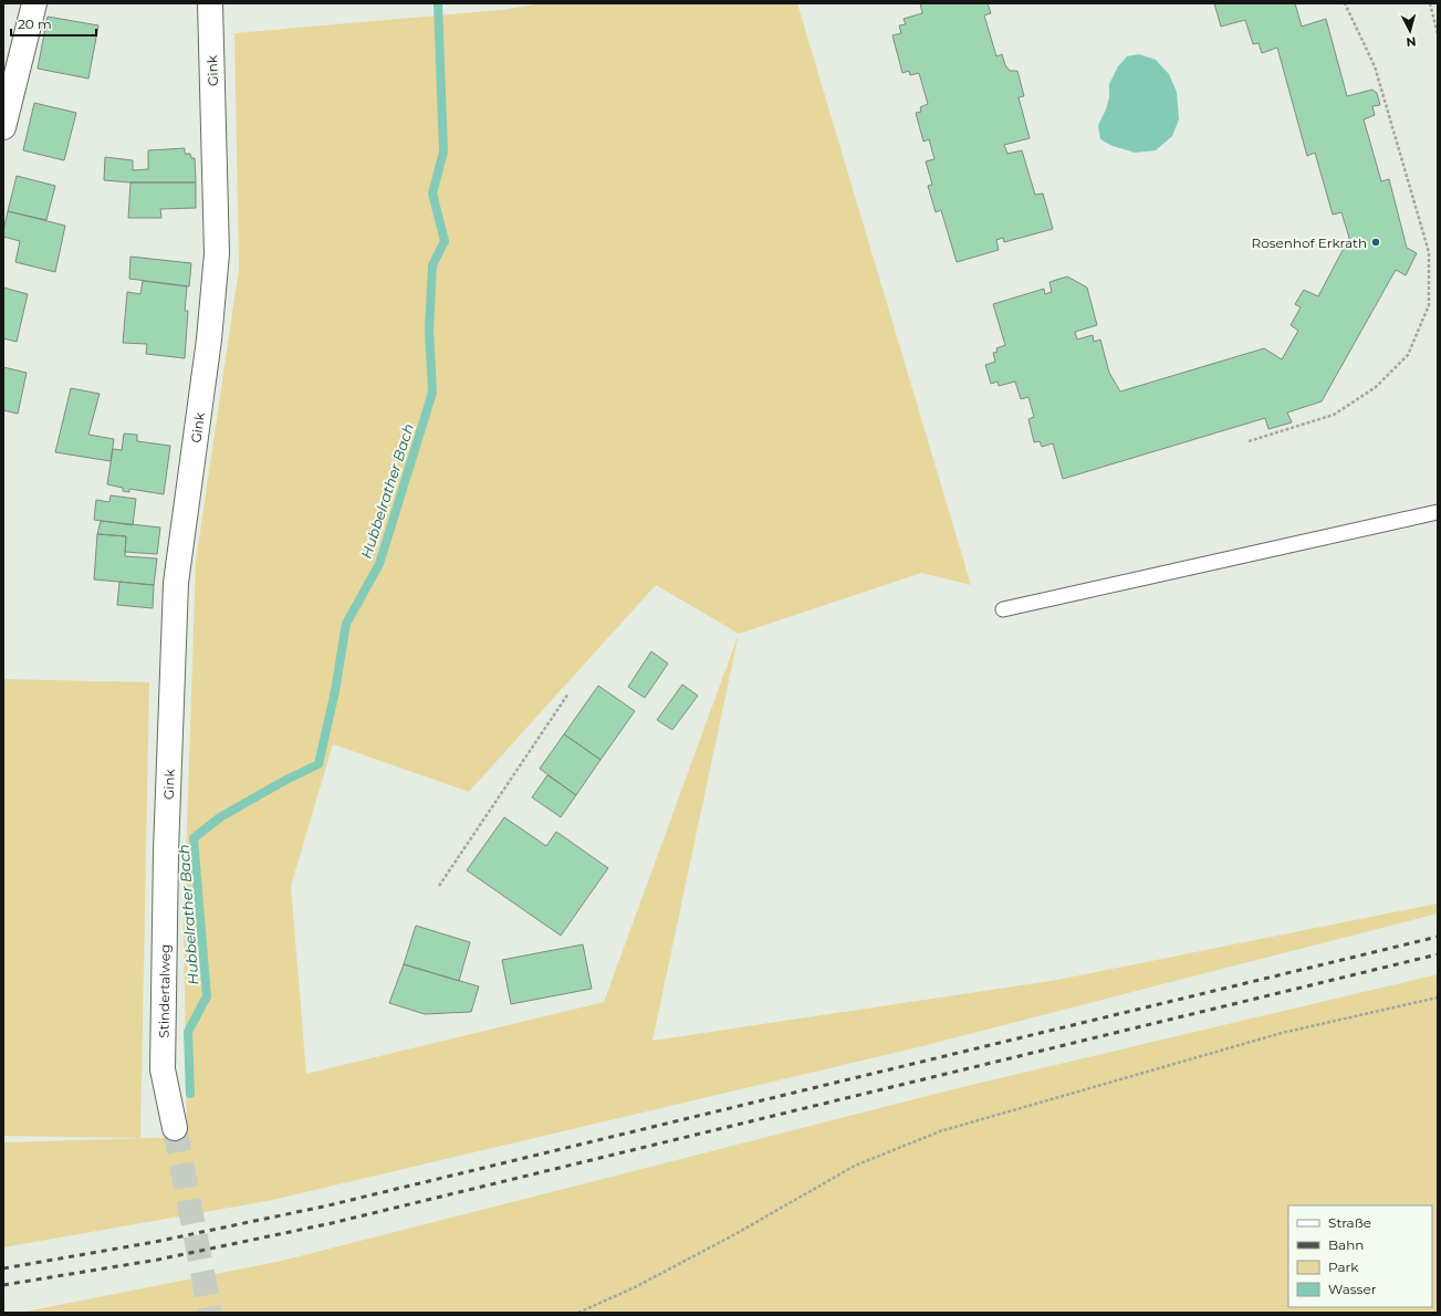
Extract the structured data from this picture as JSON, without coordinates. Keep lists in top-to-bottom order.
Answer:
{
  "streets": {
    "street": ["Gink", "Stindertalweg"]
  },
  "crossings": [
    ["Gink", "Stindertalweg"]
  ],
  "water": ["Hubbelrather Bach"],
  "places": ["Rosenhof Erkrath"],
  "legend": [
    "Straße",
    "Bahn",
    "Park",
    "Wasser"
  ],
  "scale_bar": "20 m",
  "north": "bottom"
}
